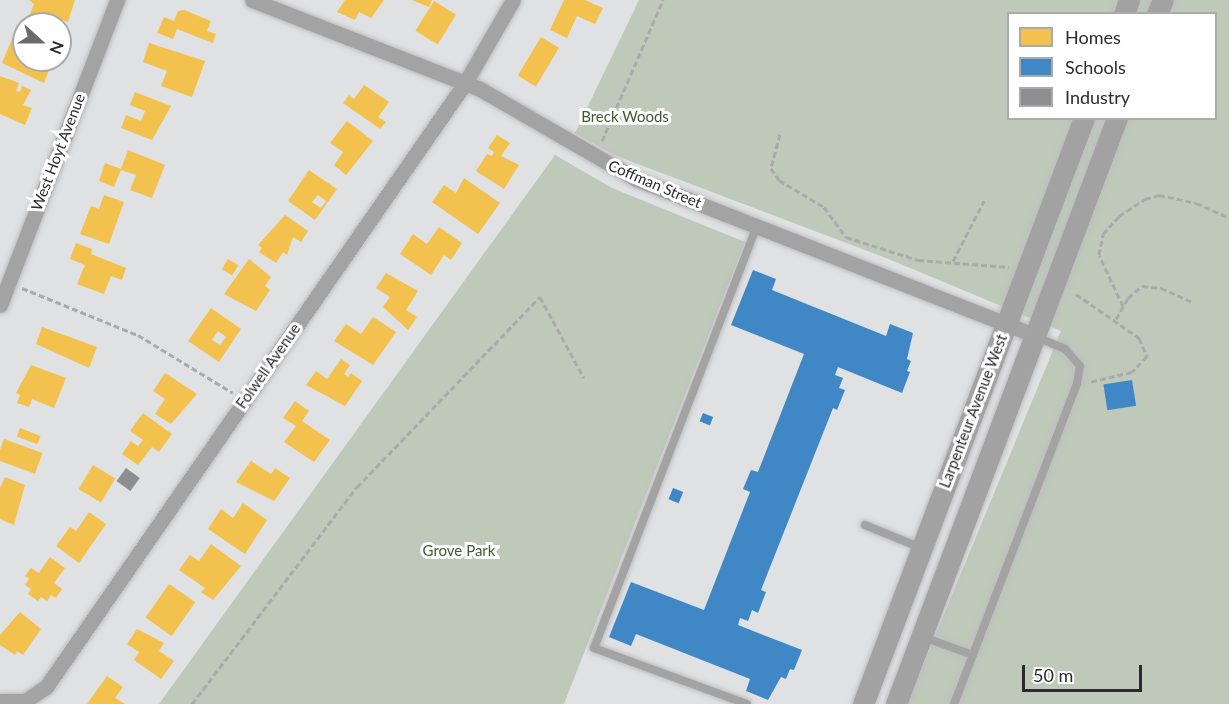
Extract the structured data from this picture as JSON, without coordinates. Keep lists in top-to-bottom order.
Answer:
{
  "streets": {
    "main road": ["Larpenteur Avenue West"],
    "street": ["West Hoyt Avenue", "Coffman Street", "Folwell Avenue"]
  },
  "crossings": [
    ["Coffman Street", "Folwell Avenue"],
    ["Coffman Street", "Larpenteur Avenue West"]
  ],
  "parks": ["Breck Woods", "Grove Park"],
  "legend": ["Homes", "Schools", "Industry"],
  "scale_bar": "50 m",
  "north": "right"
}
